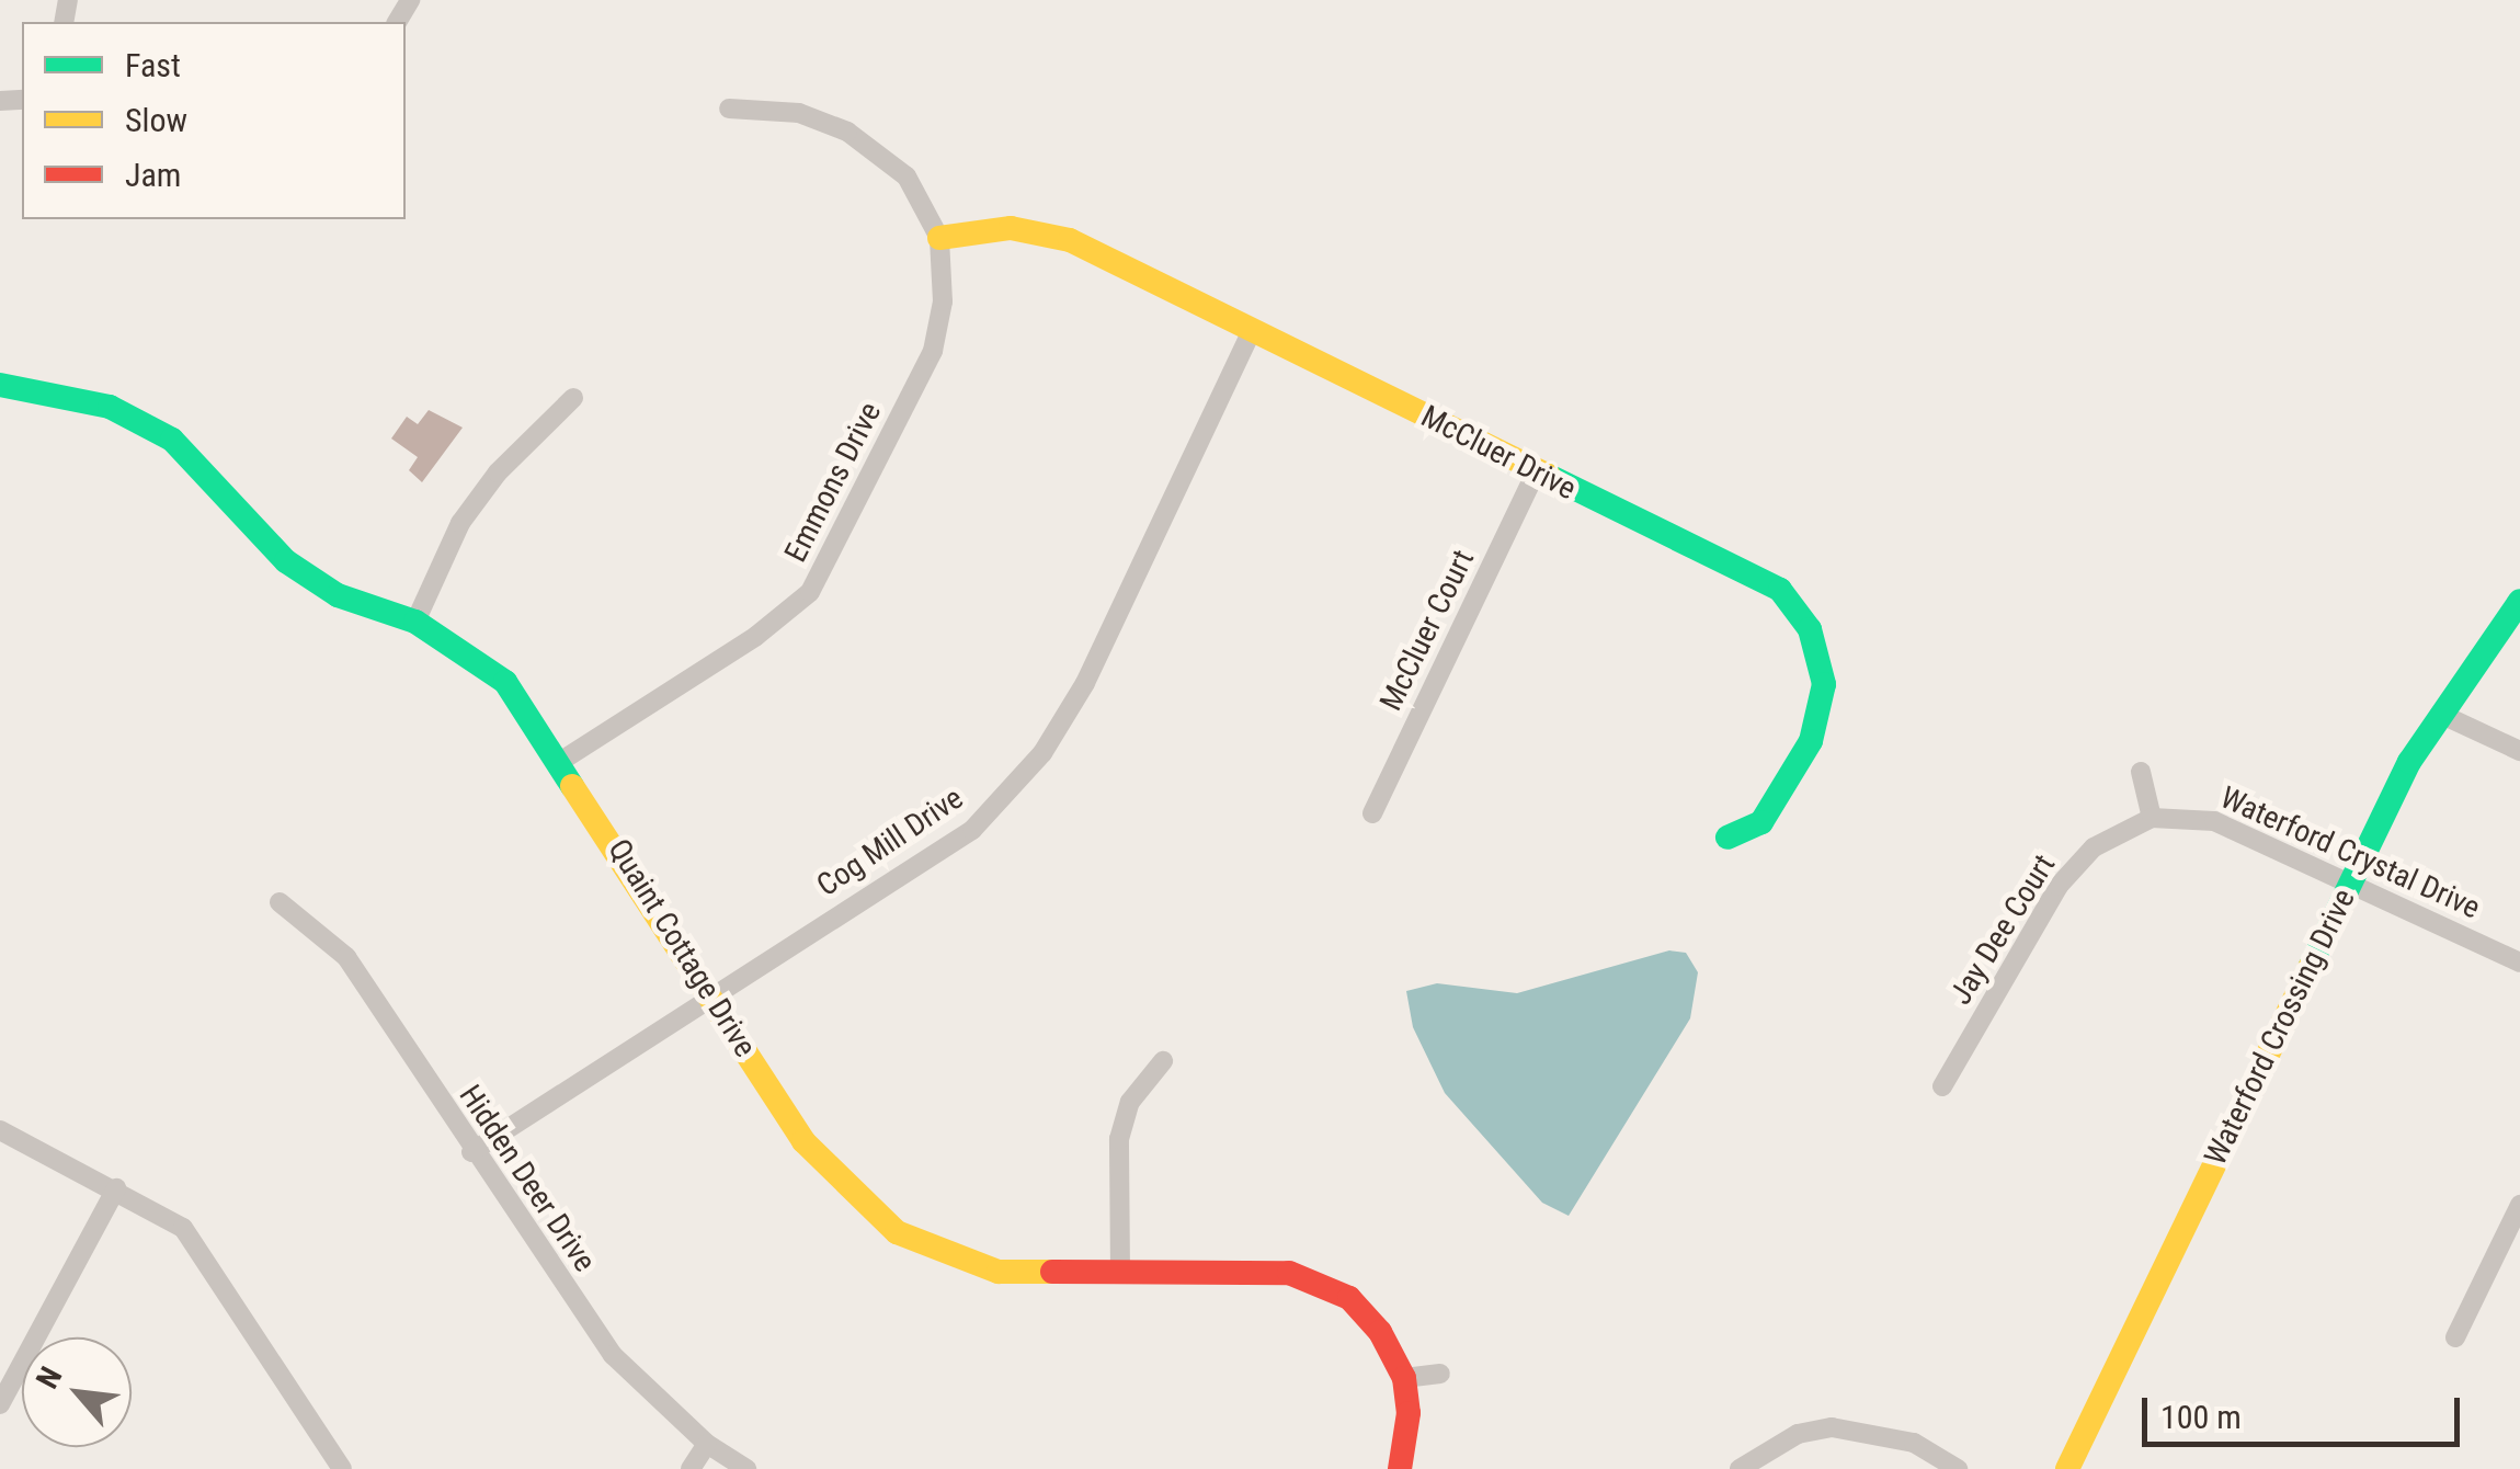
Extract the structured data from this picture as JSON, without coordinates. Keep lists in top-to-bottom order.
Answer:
{
  "streets": {
    "street": [
      "McCluer Drive",
      "Emmons Drive",
      "McCluer Court",
      "Cog Mill Drive",
      "Waterford Crystal Drive",
      "Jay Dee Court",
      "Quaint Cottage Drive",
      "Waterford Crossing Drive",
      "Hidden Deer Drive"
    ]
  },
  "crossings": [
    ["McCluer Drive", "Emmons Drive"],
    ["McCluer Drive", "McCluer Court"],
    ["McCluer Drive", "Cog Mill Drive"],
    ["Emmons Drive", "Quaint Cottage Drive"],
    ["Cog Mill Drive", "Quaint Cottage Drive"],
    ["Cog Mill Drive", "Hidden Deer Drive"],
    ["Waterford Crystal Drive", "Jay Dee Court"],
    ["Waterford Crystal Drive", "Waterford Crossing Drive"]
  ],
  "legend": ["Fast", "Slow", "Jam"],
  "scale_bar": "100 m",
  "north": "top left"
}
